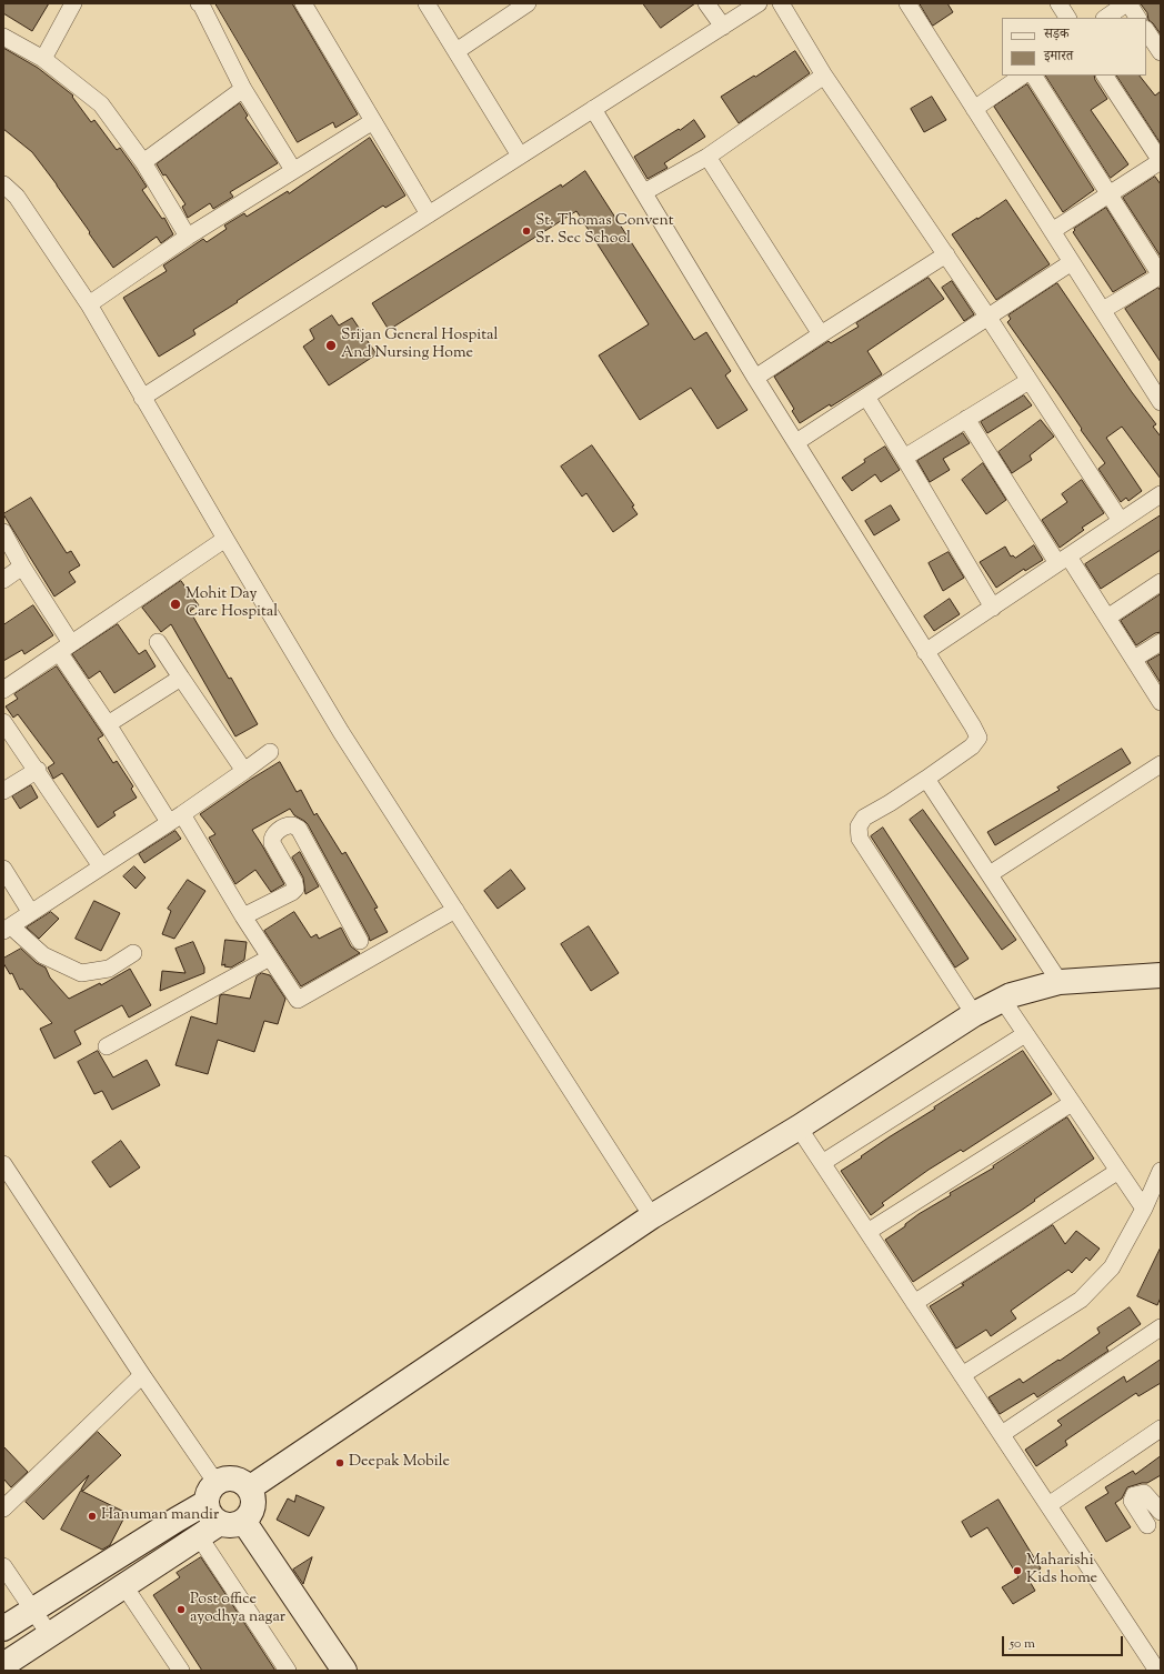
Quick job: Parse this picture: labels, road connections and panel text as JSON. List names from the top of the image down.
{
  "places": [
    "St. Thomas Convent Sr. Sec School",
    "Srijan General Hospital And Nursing Home",
    "Mohit Day Care Hospital",
    "Deepak Mobile",
    "Hanuman mandir",
    "Maharishi Kids home",
    "Post office ayodhya nagar"
  ],
  "legend": ["सड़क", "इमारत"],
  "scale_bar": "50 m"
}
